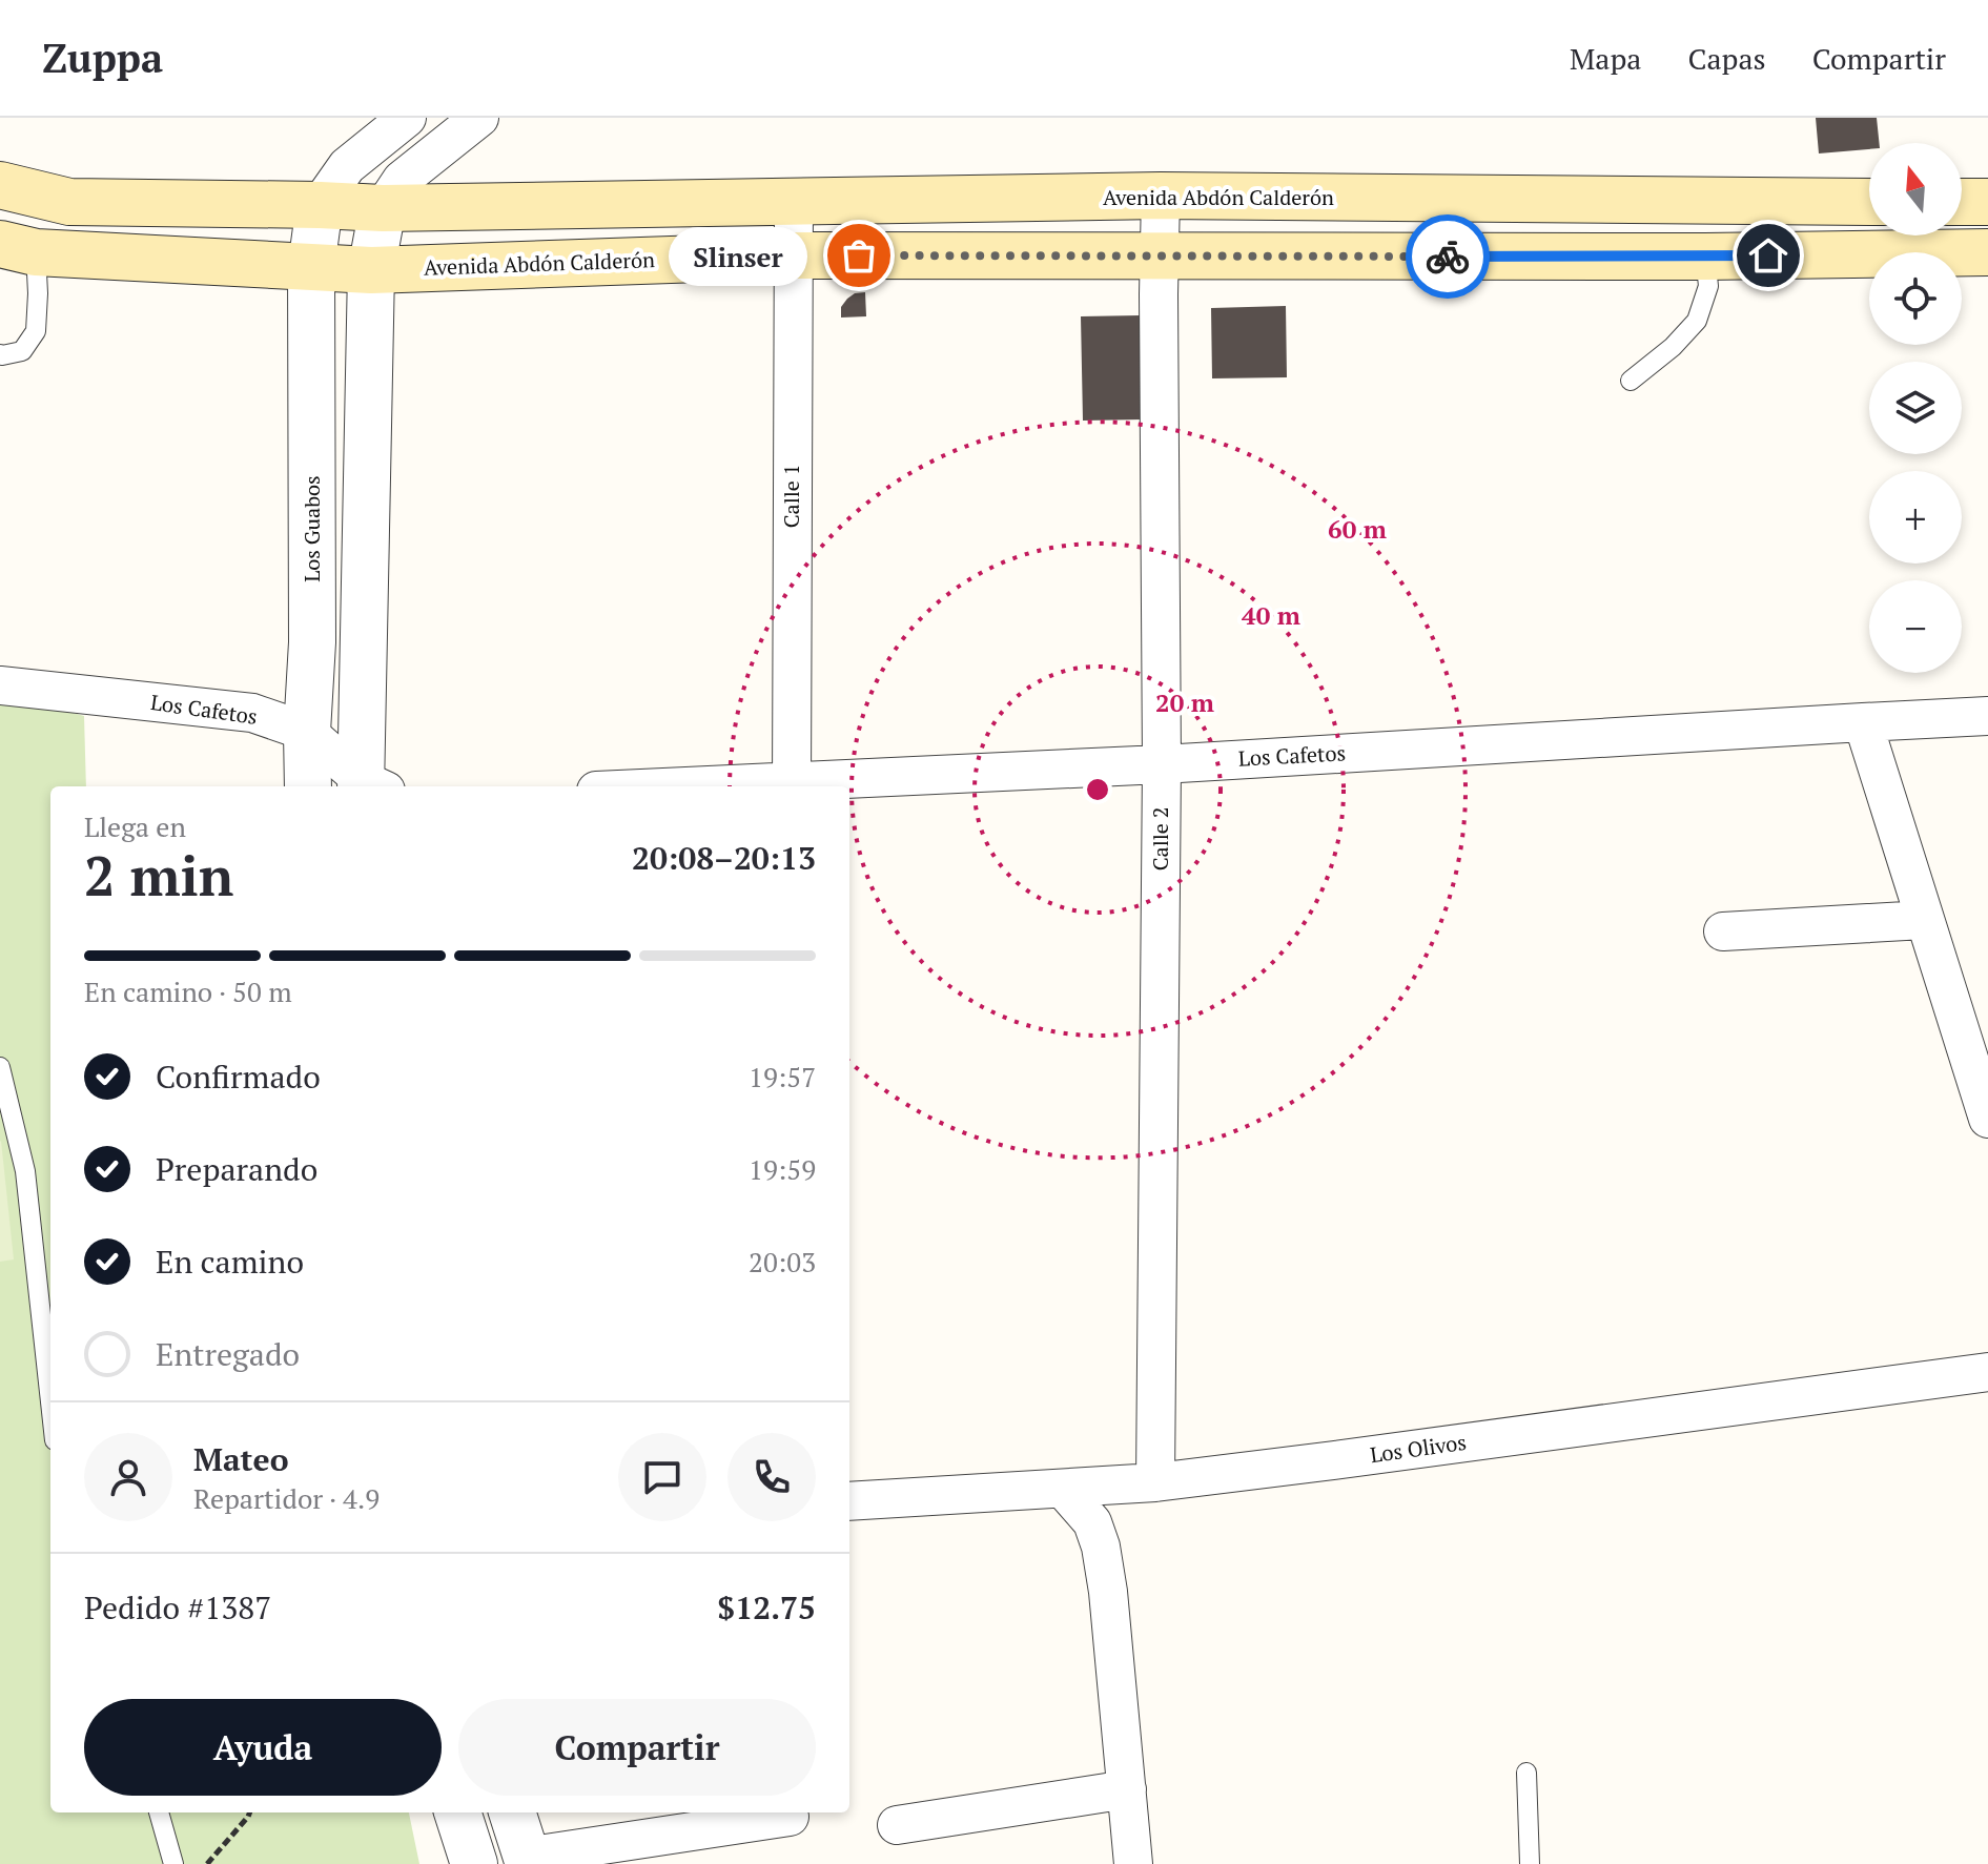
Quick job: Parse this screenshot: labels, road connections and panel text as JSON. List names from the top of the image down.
{
  "streets": {
    "main road": ["Avenida Abdón Calderón"],
    "street": [
      "Calle 1",
      "Los Guabos",
      "Los Cafetos",
      "Calle 2",
      "Los Olivos"
    ]
  },
  "crossings": [
    ["Avenida Abdón Calderón", "Calle 1"],
    ["Avenida Abdón Calderón", "Los Guabos"],
    ["Avenida Abdón Calderón", "Calle 2"],
    ["Calle 1", "Los Cafetos"],
    ["Los Guabos", "Los Cafetos"],
    ["Los Cafetos", "Calle 2"],
    ["Calle 2", "Los Olivos"]
  ],
  "places": ["Slinser"],
  "north": "top",
  "page": {
    "header": "Zuppa",
    "nav": ["Mapa", "Capas", "Compartir"],
    "map_buttons": ["+", "−"],
    "bubble": "Slinser",
    "heading": ["2 min", "Llega en", "20:08–20:13"],
    "panel": [
      "Mateo",
      "Repartidor · 4.9",
      "Pedido #1387",
      "$12.75"
    ],
    "bar": "En camino · 50 m",
    "list": [
      ["Confirmado", "19:57"],
      ["Preparando", "19:59"],
      ["En camino", "20:03"],
      "Entregado"
    ],
    "buttons": ["Ayuda", "Compartir"]
  },
  "rings": ["60 m", "40 m", "20 m"]
}
